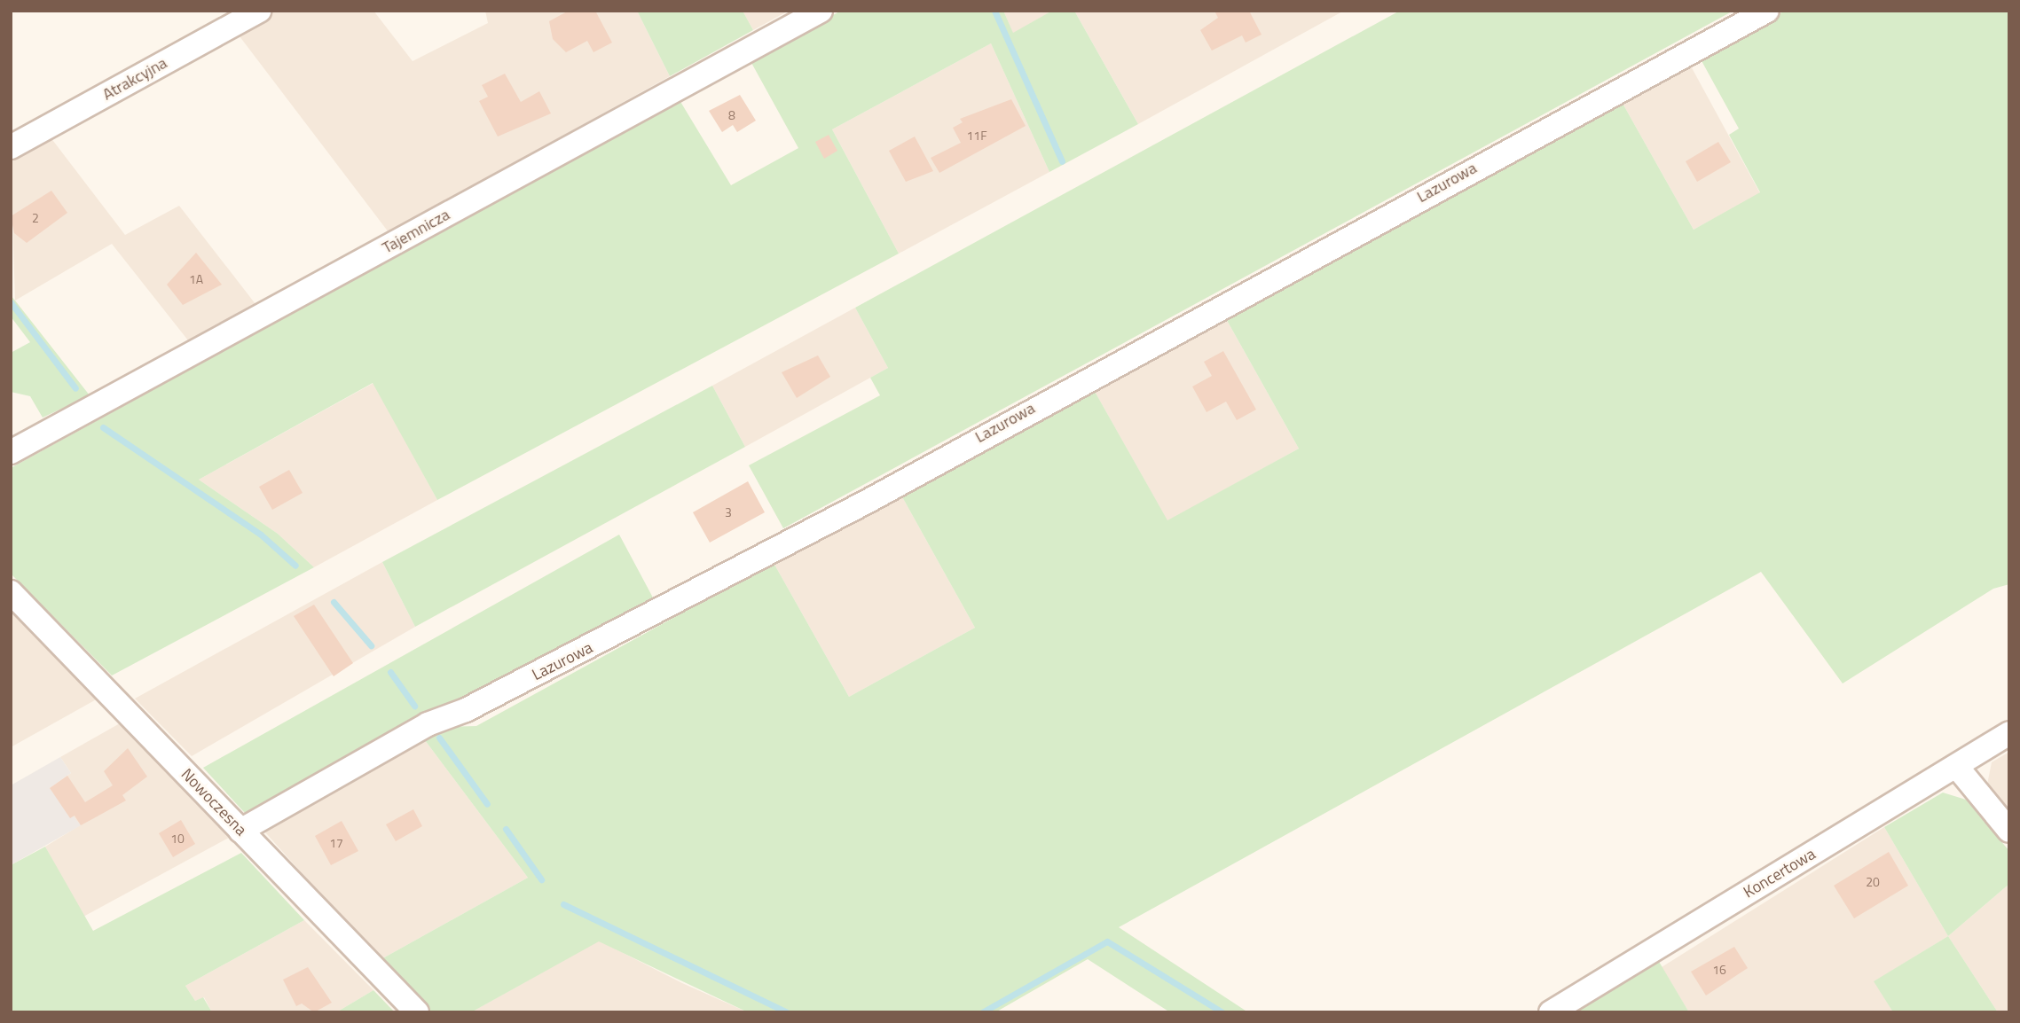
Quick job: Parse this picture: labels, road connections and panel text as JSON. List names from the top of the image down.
{
  "streets": {
    "street": [
      "Atrakcyjna",
      "Lazurowa",
      "Tajemnicza",
      "Nowoczesna",
      "Koncertowa"
    ]
  },
  "crossings": [
    ["Lazurowa", "Nowoczesna"]
  ],
  "house_numbers": [
    "8",
    "11F",
    "2",
    "1A",
    "3",
    "10",
    "17",
    "20",
    "16"
  ]
}
